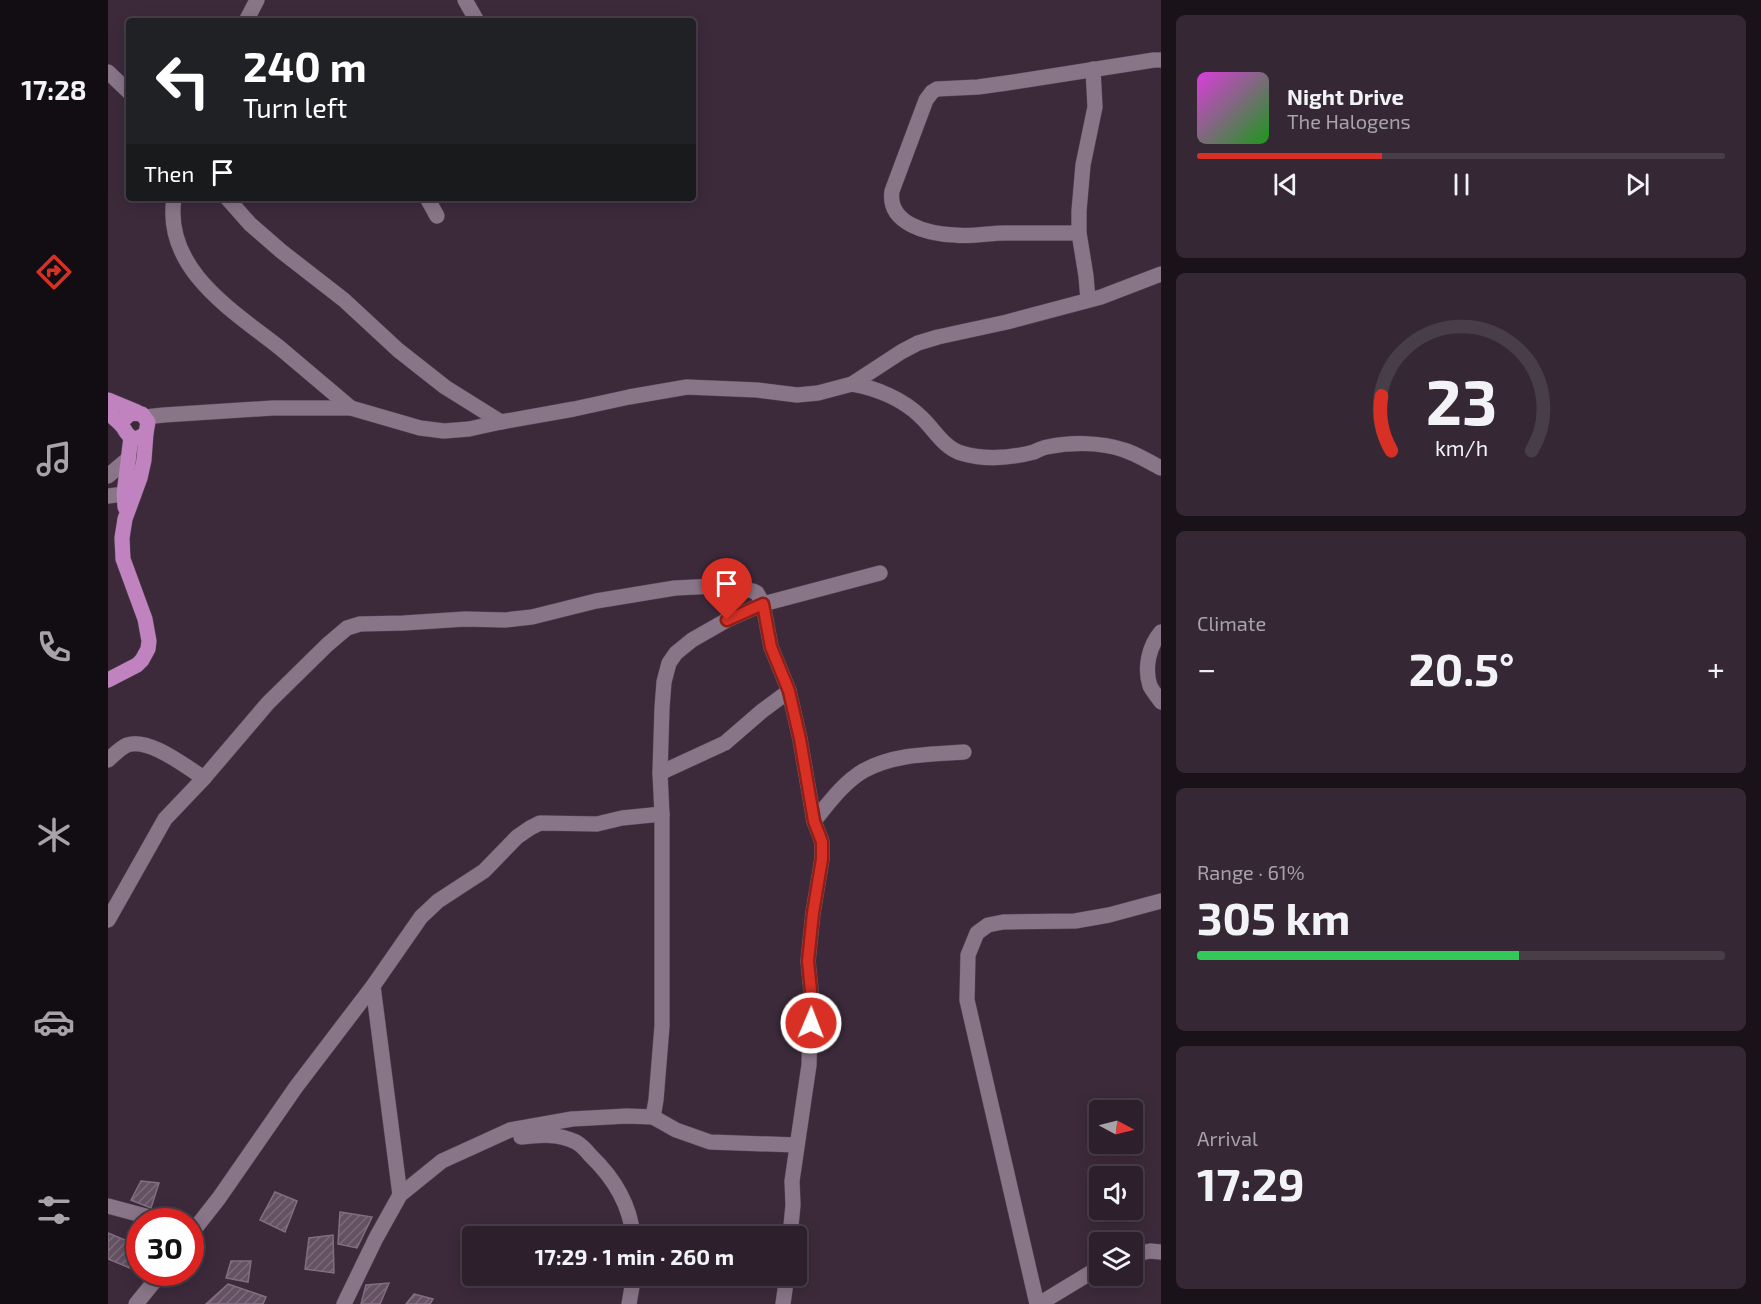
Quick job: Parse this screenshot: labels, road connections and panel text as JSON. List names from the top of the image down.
{
  "north": "right",
  "page": {
    "tabs": "17:28",
    "turn": ["240 m", "Turn left"],
    "song": ["Night Drive", "The Halogens"],
    "then": "Then",
    "tile": [
      "Climate",
      ["Range · 61%", "305 km"],
      ["Arrival", "17:29"]
    ],
    "heat": ["−", "20.5°", "+"],
    "limit": "30",
    "trip": "17:29 · 1 min · 260 m",
    "gauge": ["23", "km/h"]
  }
}
